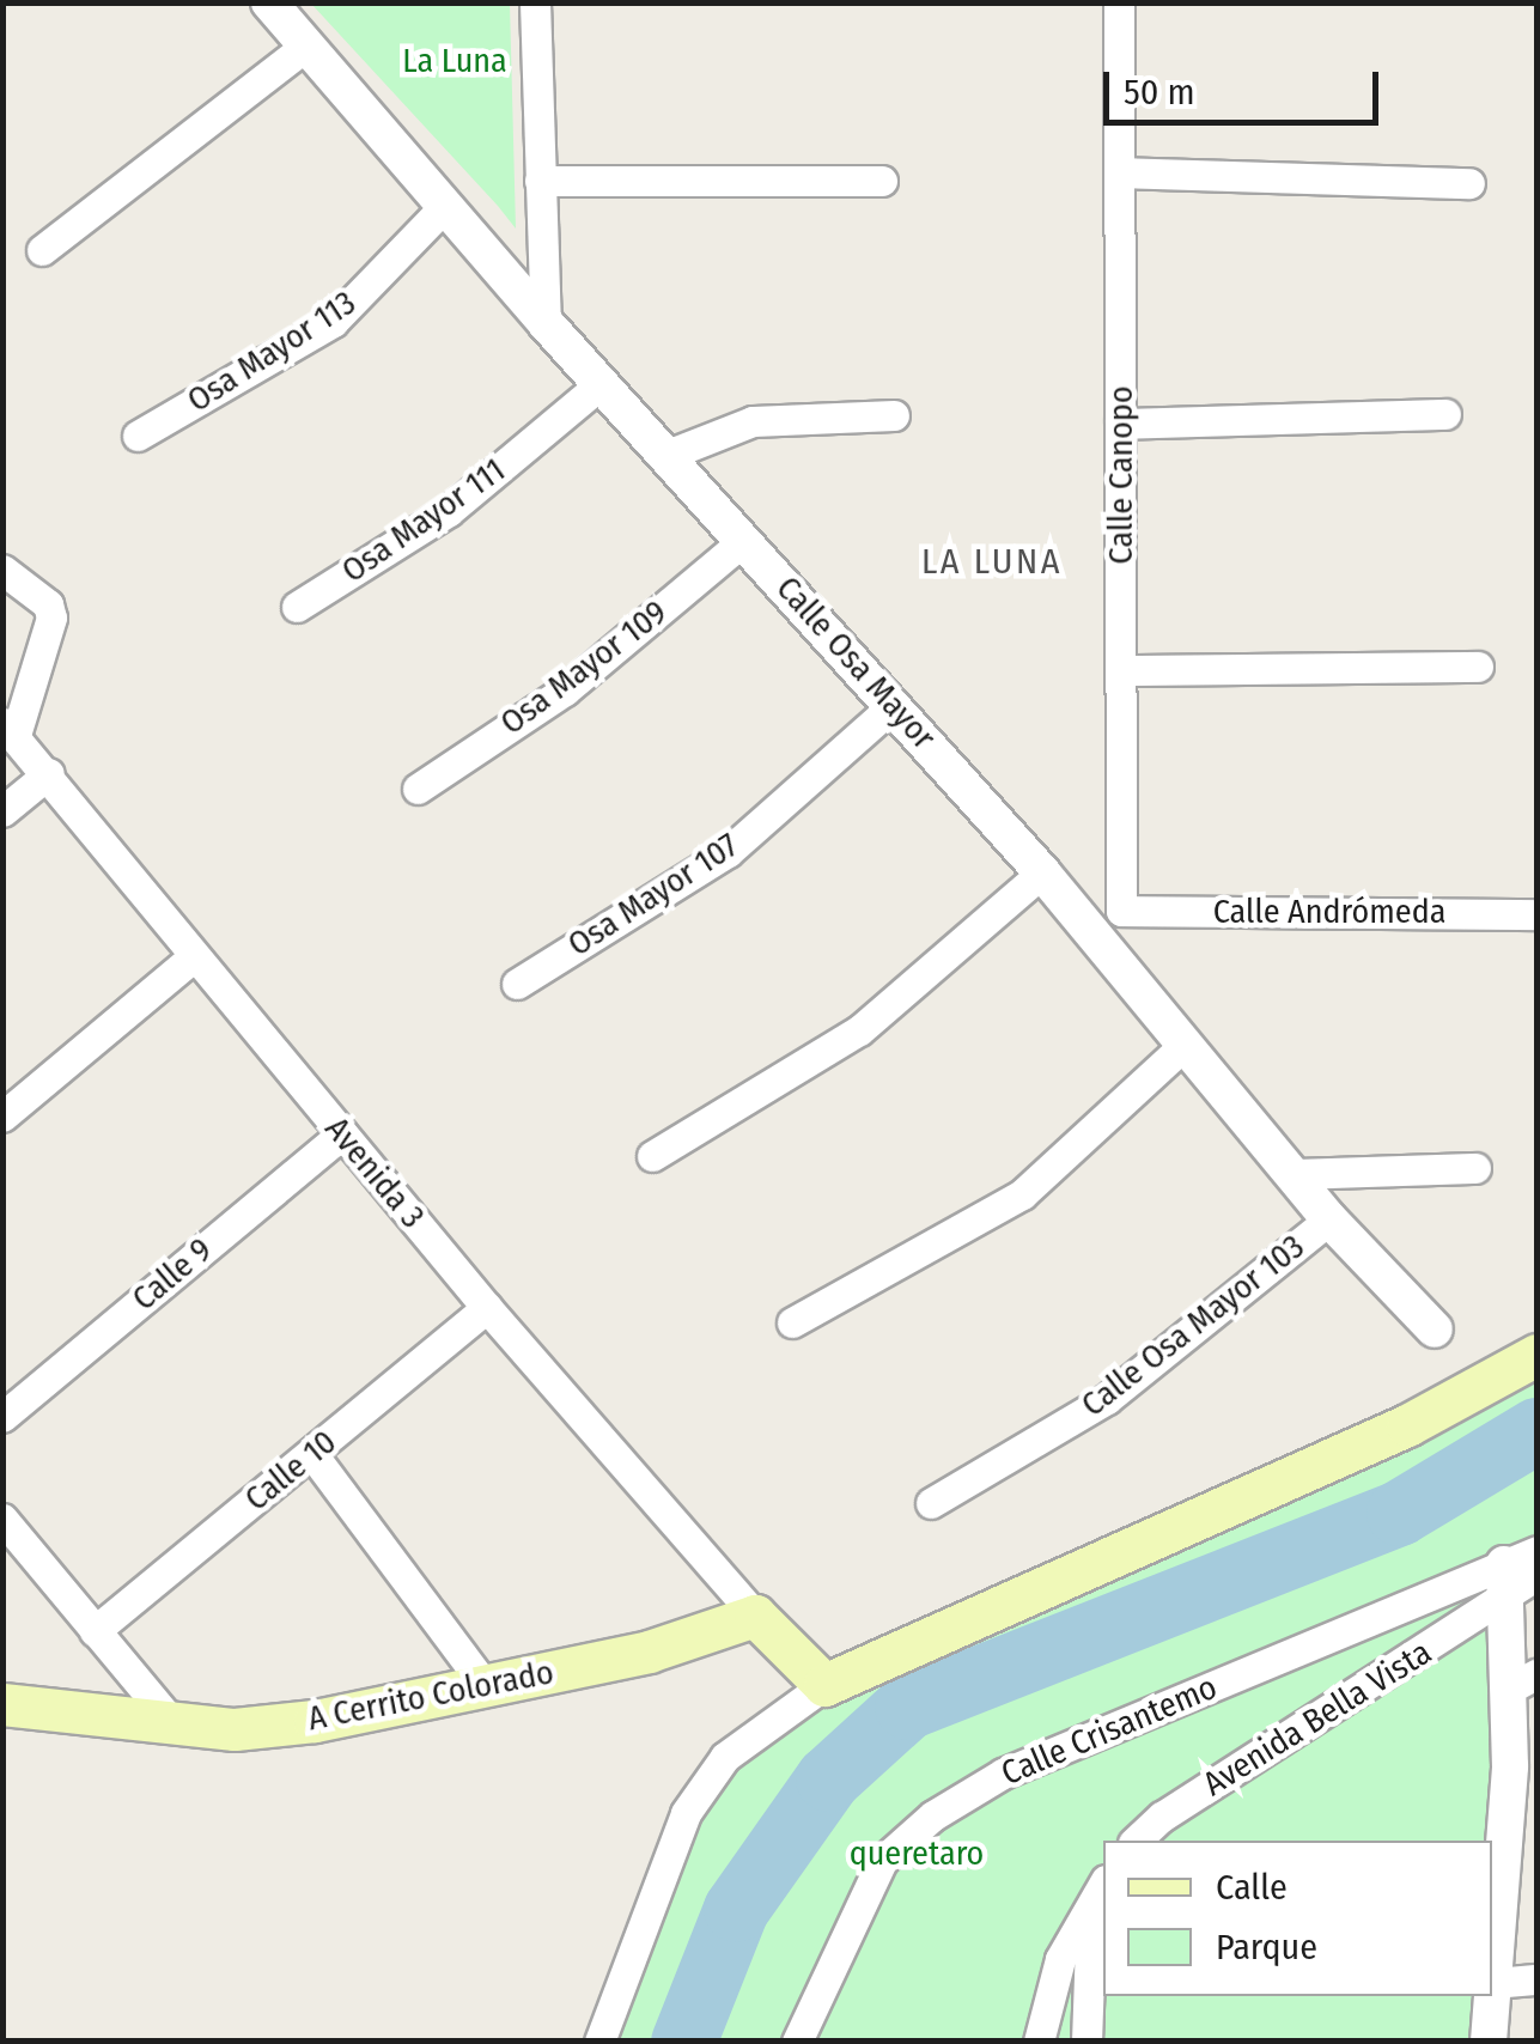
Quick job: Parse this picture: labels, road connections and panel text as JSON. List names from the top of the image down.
{
  "streets": {
    "main road": ["A Cerrito Colorado"],
    "street": [
      "Osa Mayor 113",
      "Calle Canopo",
      "Osa Mayor 111",
      "Calle Osa Mayor",
      "Osa Mayor 109",
      "Osa Mayor 107",
      "Calle Andrómeda",
      "Avenida 3",
      "Calle 9",
      "Calle Osa Mayor 103",
      "Calle 10",
      "Avenida Bella Vista",
      "Calle Crisantemo"
    ]
  },
  "crossings": [
    ["Osa Mayor 113", "Calle Osa Mayor"],
    ["Calle Canopo", "Calle Osa Mayor"],
    ["Calle Canopo", "Calle Andrómeda"],
    ["Osa Mayor 111", "Calle Osa Mayor"],
    ["Calle Osa Mayor", "Osa Mayor 109"],
    ["Calle Osa Mayor", "Osa Mayor 107"],
    ["Calle Osa Mayor", "Calle Andrómeda"],
    ["Calle Osa Mayor", "Calle Osa Mayor 103"],
    ["Avenida 3", "Calle 9"],
    ["Avenida 3", "Calle 10"],
    ["Avenida 3", "A Cerrito Colorado"],
    ["Avenida Bella Vista", "Calle Crisantemo"]
  ],
  "districts": ["LA LUNA"],
  "parks": ["La Luna", "queretaro"],
  "legend": ["Calle", "Parque"],
  "scale_bar": "50 m"
}
